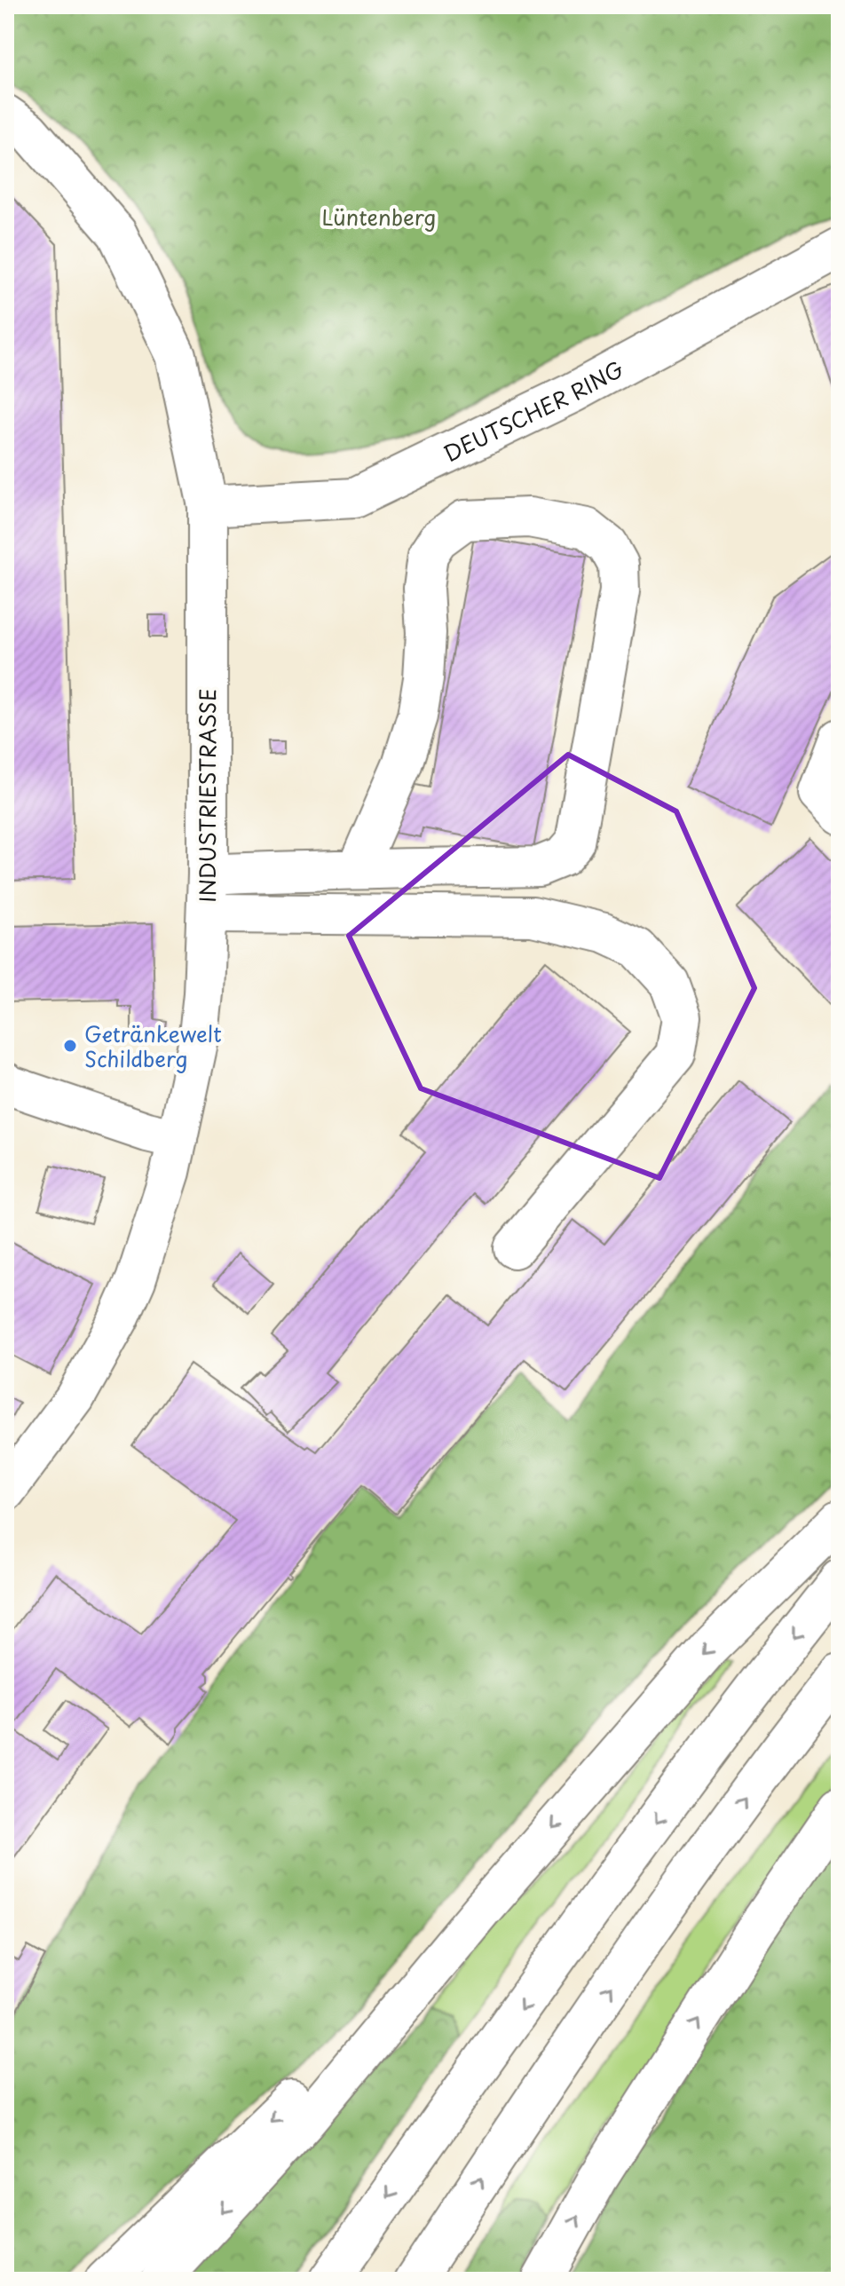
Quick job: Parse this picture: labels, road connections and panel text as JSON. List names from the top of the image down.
{
  "streets": {
    "main road": ["DEUTSCHER RING", "INDUSTRIESTRASSE"]
  },
  "crossings": [
    ["DEUTSCHER RING", "INDUSTRIESTRASSE"]
  ],
  "parks": ["Lüntenberg"],
  "places": ["Getränkewelt Schildberg"]
}
